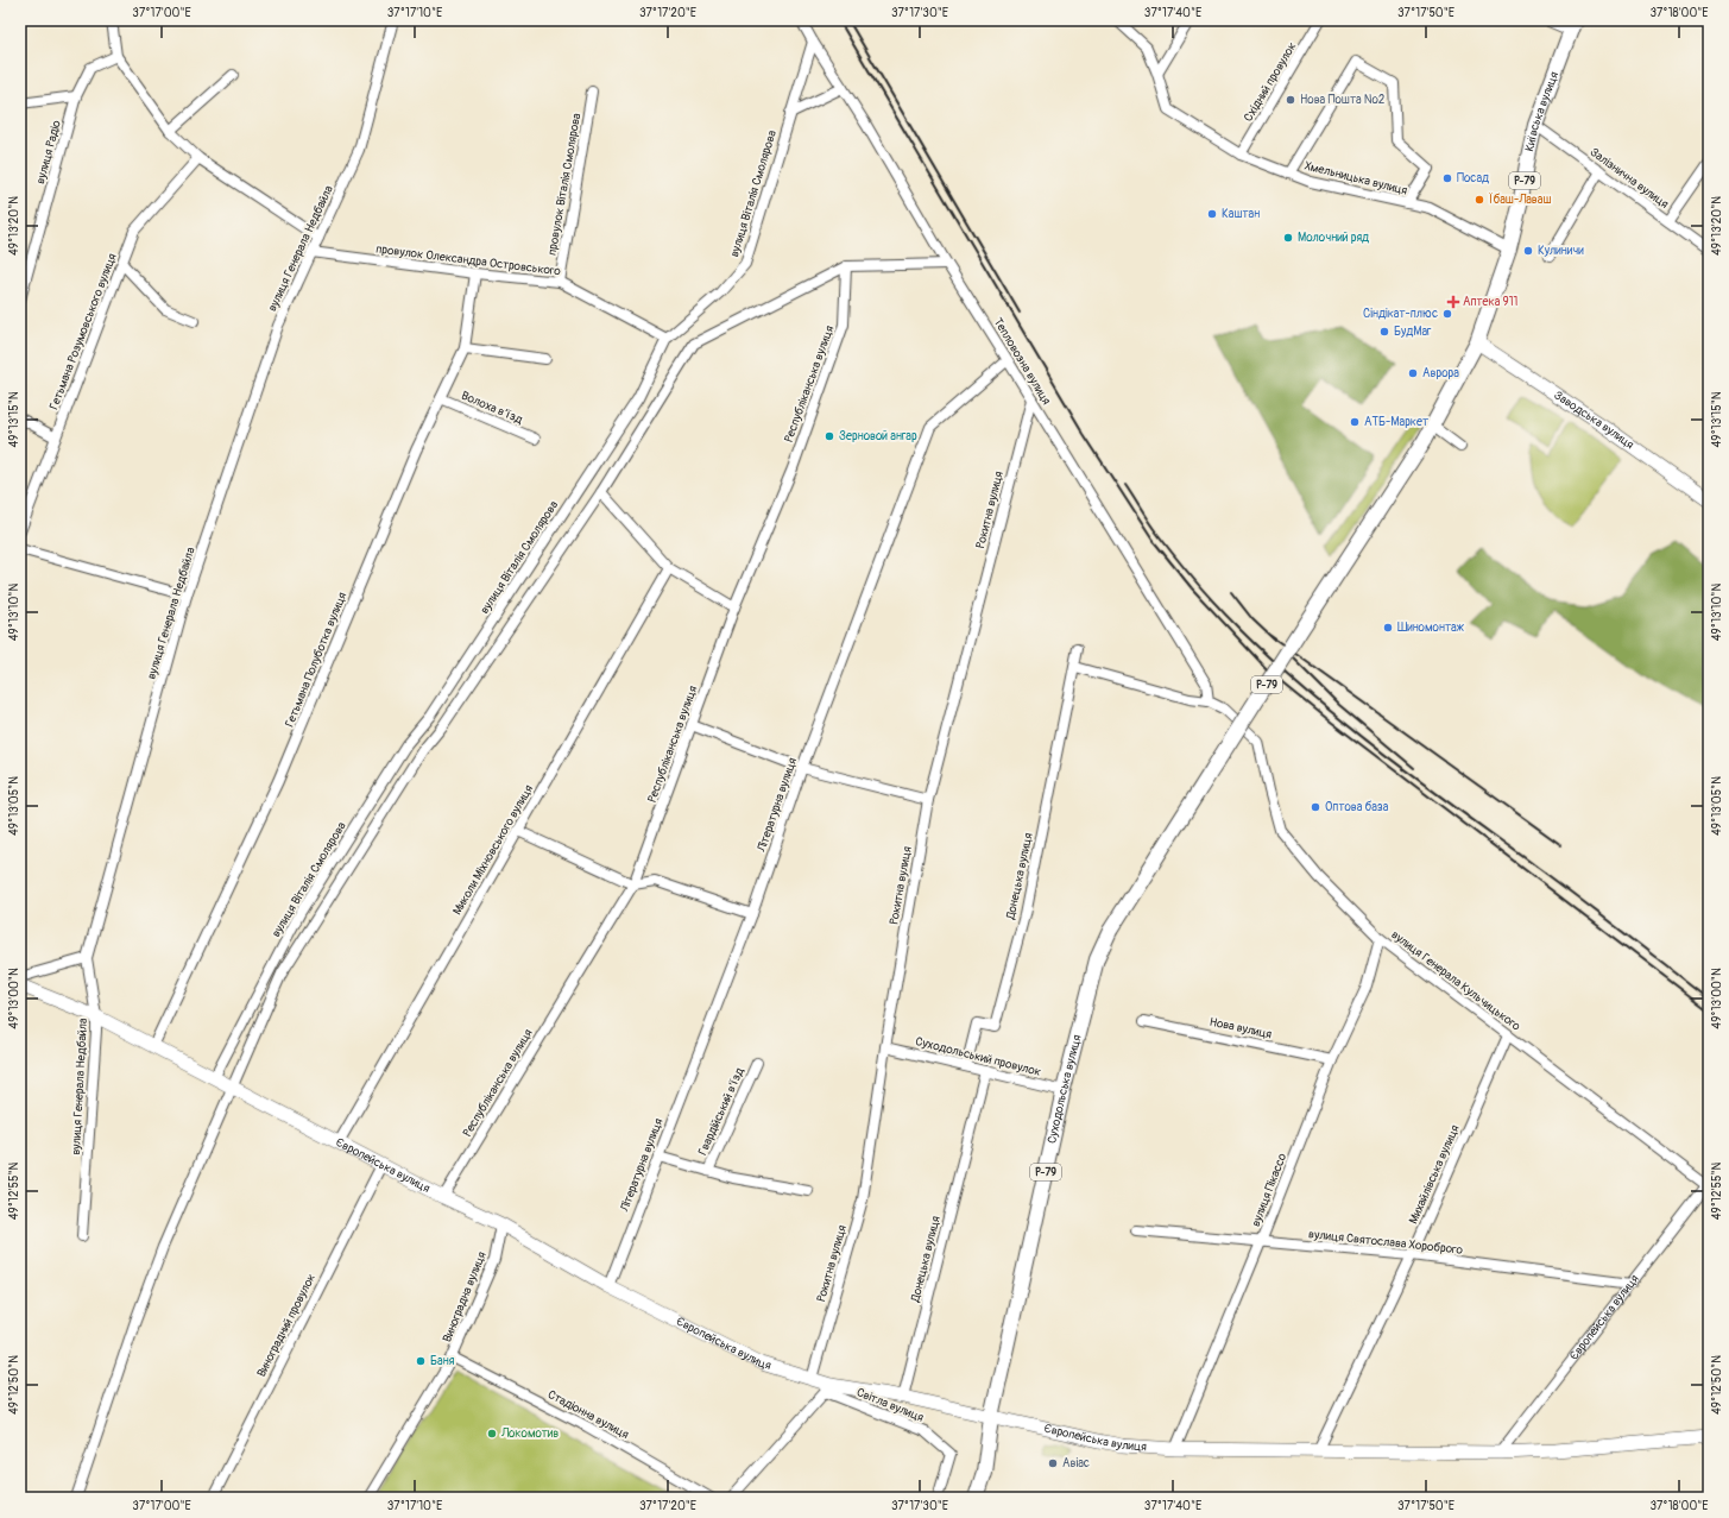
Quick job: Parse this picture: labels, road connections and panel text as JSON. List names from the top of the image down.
{
  "streets": {
    "main road": ["Київська вулиця", "Р-79", "Суходольська вулиця"],
    "street": [
      "Східний провулок",
      "вулиця Радіо",
      "Хмельницька вулиця",
      "Залізнична вулиця",
      "провулок Віталія Смолярова",
      "вулиця Віталія Смолярова",
      "вулиця Генерала Недбайла",
      "провулок Олександра Островського",
      "Гетьмана Розумовського вулиця",
      "Тепловозна вулиця",
      "Республіканська вулиця",
      "Волоха в’їзд",
      "Заводська вулиця",
      "Рокитна вулиця",
      "Гетьмана Полуботка вулиця",
      "Літературна вулиця",
      "Миколи Міхновського вулиця",
      "Донецька вулиця",
      "вулиця Генерала Кульчицького",
      "Нова вулиця",
      "Суходольський провулок",
      "Гвардійський в’їзд",
      "Європейська вулиця",
      "Михайлівська вулиця",
      "вулиця Пікассо",
      "вулиця Святослава Хороброго",
      "Виноградна вулиця",
      "Виноградний провулок",
      "Світла вулиця",
      "Стадіонна вулиця"
    ]
  },
  "crossings": [
    ["Східний провулок", "Хмельницька вулиця"],
    ["Київська вулиця", "Хмельницька вулиця"],
    ["Київська вулиця", "Залізнична вулиця"],
    ["Київська вулиця", "Р-79"],
    ["Київська вулиця", "Заводська вулиця"],
    ["Р-79", "Заводська вулиця"],
    ["Р-79", "Суходольська вулиця"],
    ["Р-79", "Європейська вулиця"],
    ["провулок Віталія Смолярова", "провулок Олександра Островського"],
    ["вулиця Віталія Смолярова", "провулок Олександра Островського"],
    ["вулиця Віталія Смолярова", "Тепловозна вулиця"],
    ["вулиця Віталія Смолярова", "Європейська вулиця"],
    ["вулиця Генерала Недбайла", "провулок Олександра Островського"],
    ["вулиця Генерала Недбайла", "Європейська вулиця"],
    ["провулок Олександра Островського", "Гетьмана Полуботка вулиця"],
    ["Тепловозна вулиця", "Рокитна вулиця"],
    ["Тепловозна вулиця", "Літературна вулиця"],
    ["Тепловозна вулиця", "вулиця Генерала Кульчицького"],
    ["Республіканська вулиця", "Європейська вулиця"],
    ["Волоха в’їзд", "Гетьмана Полуботка вулиця"],
    ["Рокитна вулиця", "Суходольський провулок"],
    ["Рокитна вулиця", "Європейська вулиця"],
    ["Гетьмана Полуботка вулиця", "Європейська вулиця"],
    ["Літературна вулиця", "Гвардійський в’їзд"],
    ["Літературна вулиця", "Європейська вулиця"],
    ["Миколи Міхновського вулиця", "Європейська вулиця"],
    ["Донецька вулиця", "Суходольський провулок"],
    ["Донецька вулиця", "Європейська вулиця"],
    ["вулиця Генерала Кульчицького", "Європейська вулиця"],
    ["вулиця Генерала Кульчицького", "Михайлівська вулиця"],
    ["вулиця Генерала Кульчицького", "вулиця Пікассо"],
    ["Нова вулиця", "вулиця Пікассо"],
    ["Суходольський провулок", "Суходольська вулиця"],
    ["Суходольська вулиця", "Європейська вулиця"],
    ["Європейська вулиця", "Михайлівська вулиця"],
    ["Європейська вулиця", "вулиця Пікассо"],
    ["Європейська вулиця", "вулиця Святослава Хороброго"],
    ["Європейська вулиця", "Виноградна вулиця"],
    ["Європейська вулиця", "Виноградний провулок"],
    ["Європейська вулиця", "Світла вулиця"],
    ["Михайлівська вулиця", "вулиця Святослава Хороброго"],
    ["вулиця Пікассо", "вулиця Святослава Хороброго"],
    ["Виноградна вулиця", "Стадіонна вулиця"]
  ],
  "places": {
    "other": [
      "Нова Пошта №2",
      "Посад",
      "Їбаш-Лаваш",
      "Каштан",
      "Молочний ряд",
      "Кулиничи",
      "Сіндікат-плюс",
      "БудМаг",
      "Аврора",
      "АТБ-Маркет",
      "Зерновой ангар",
      "Шиномонтаж",
      "Оптова база",
      "Баня",
      "Локомотив",
      "Авіас"
    ],
    "health": ["Аптека 911"]
  },
  "coordinates": [
    "37°17'00\"E",
    "37°17'10\"E",
    "37°17'20\"E",
    "37°17'30\"E",
    "37°17'40\"E",
    "37°17'50\"E",
    "37°18'00\"E",
    "49°13'20\"N",
    "49°13'15\"N",
    "49°13'10\"N",
    "49°13'05\"N",
    "49°13'00\"N",
    "49°12'55\"N",
    "49°12'50\"N"
  ]
}
